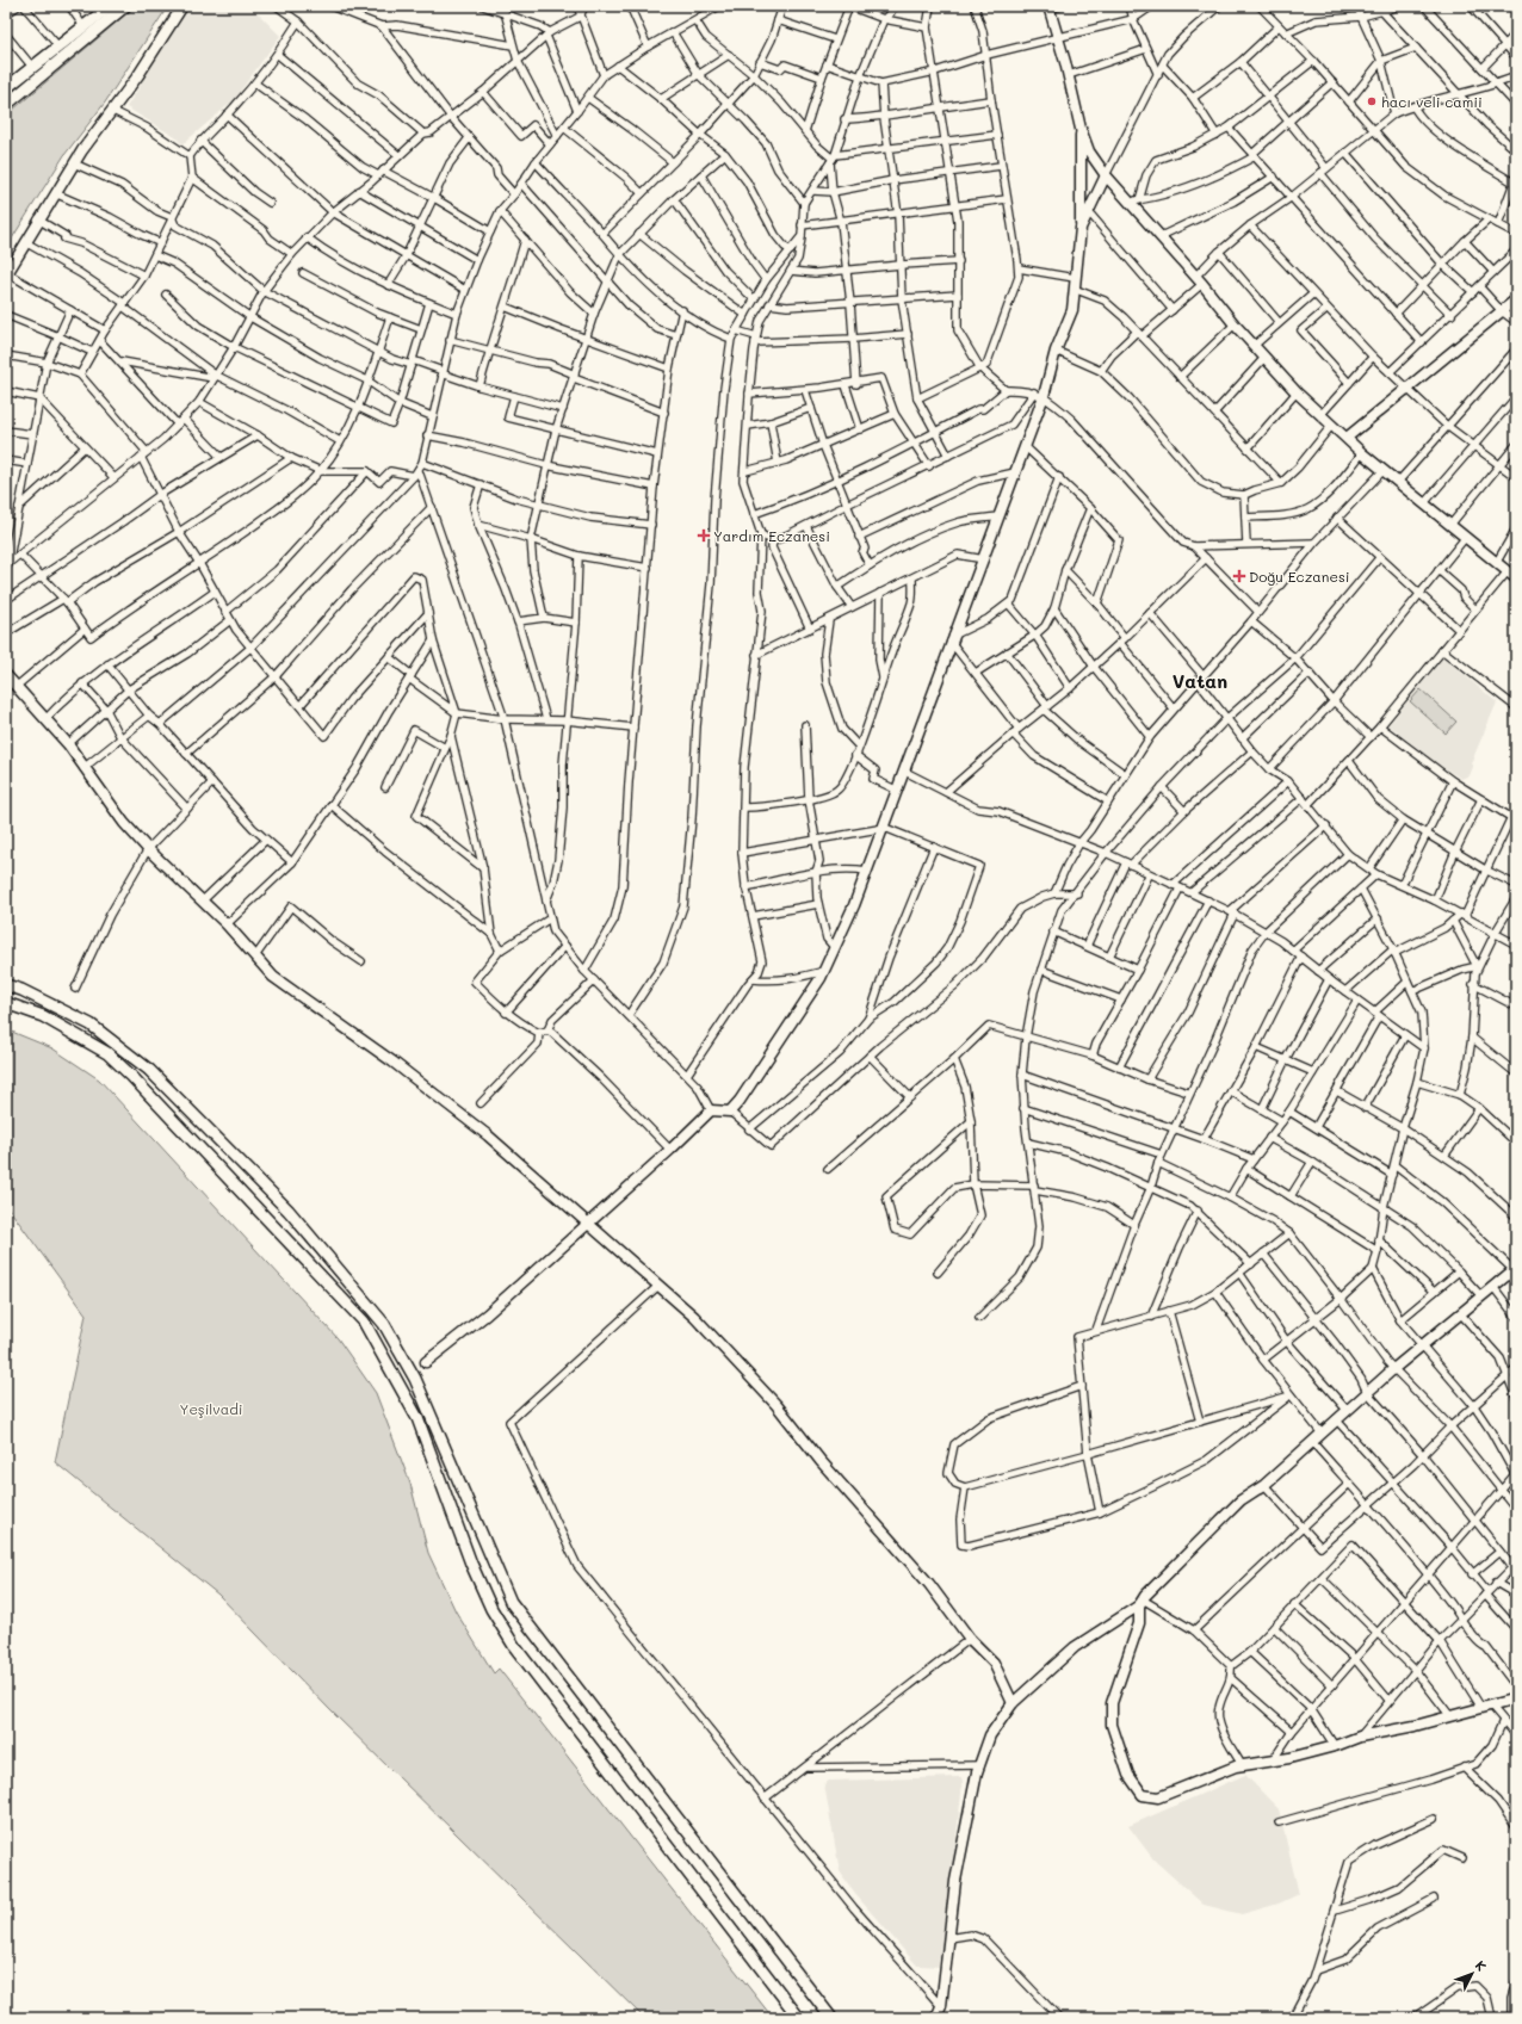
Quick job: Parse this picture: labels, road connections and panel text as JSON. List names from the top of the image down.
{
  "districts": ["Vatan"],
  "parks": ["Yeşilvadi"],
  "places": {
    "other": ["hacı veli camii"],
    "health": ["Yardım Eczanesi", "Doğu Eczanesi"]
  },
  "north": "top right"
}
